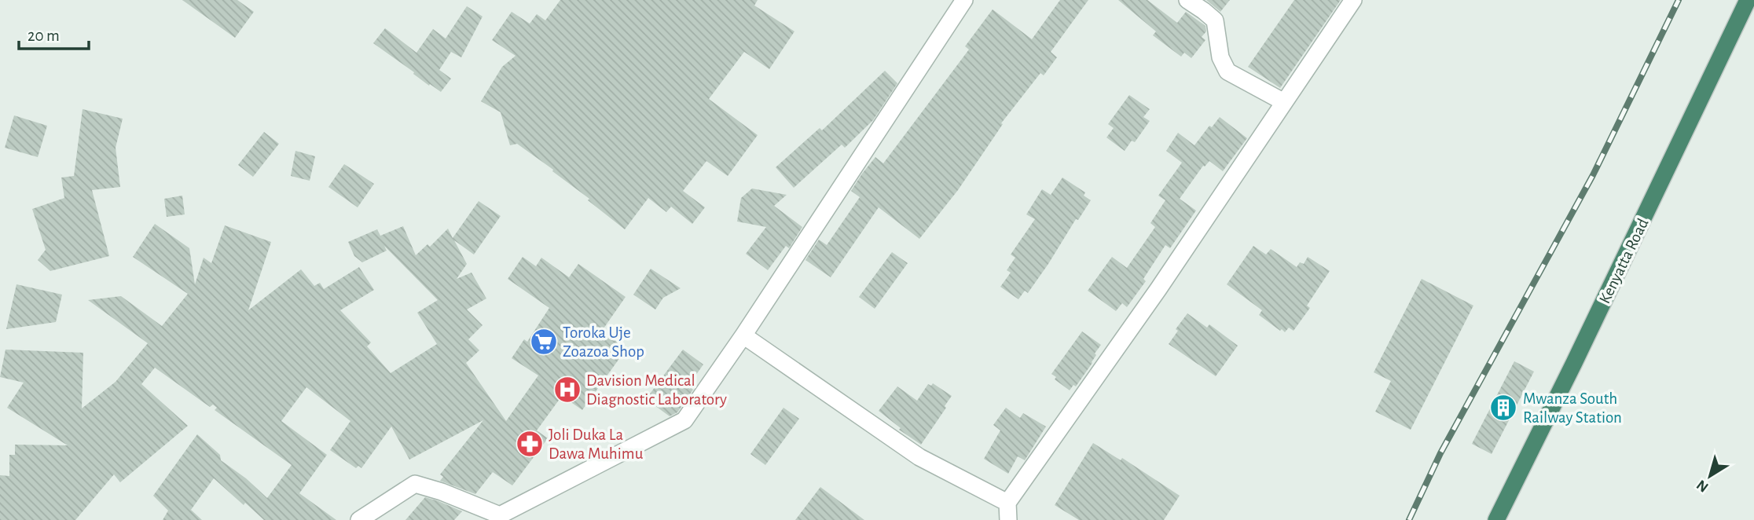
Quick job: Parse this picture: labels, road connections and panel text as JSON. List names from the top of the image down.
{
  "streets": {
    "highway": ["Kenyatta Road"]
  },
  "places": {
    "supermarket": ["Toroka Uje Zoazoa Shop"],
    "hospital": ["Davision Medical Diagnostic Laboratory"],
    "building": ["Mwanza South Railway Station"],
    "pharmacy": ["Joli Duka La Dawa Muhimu"]
  },
  "scale_bar": "20 m",
  "north": "bottom left"
}
